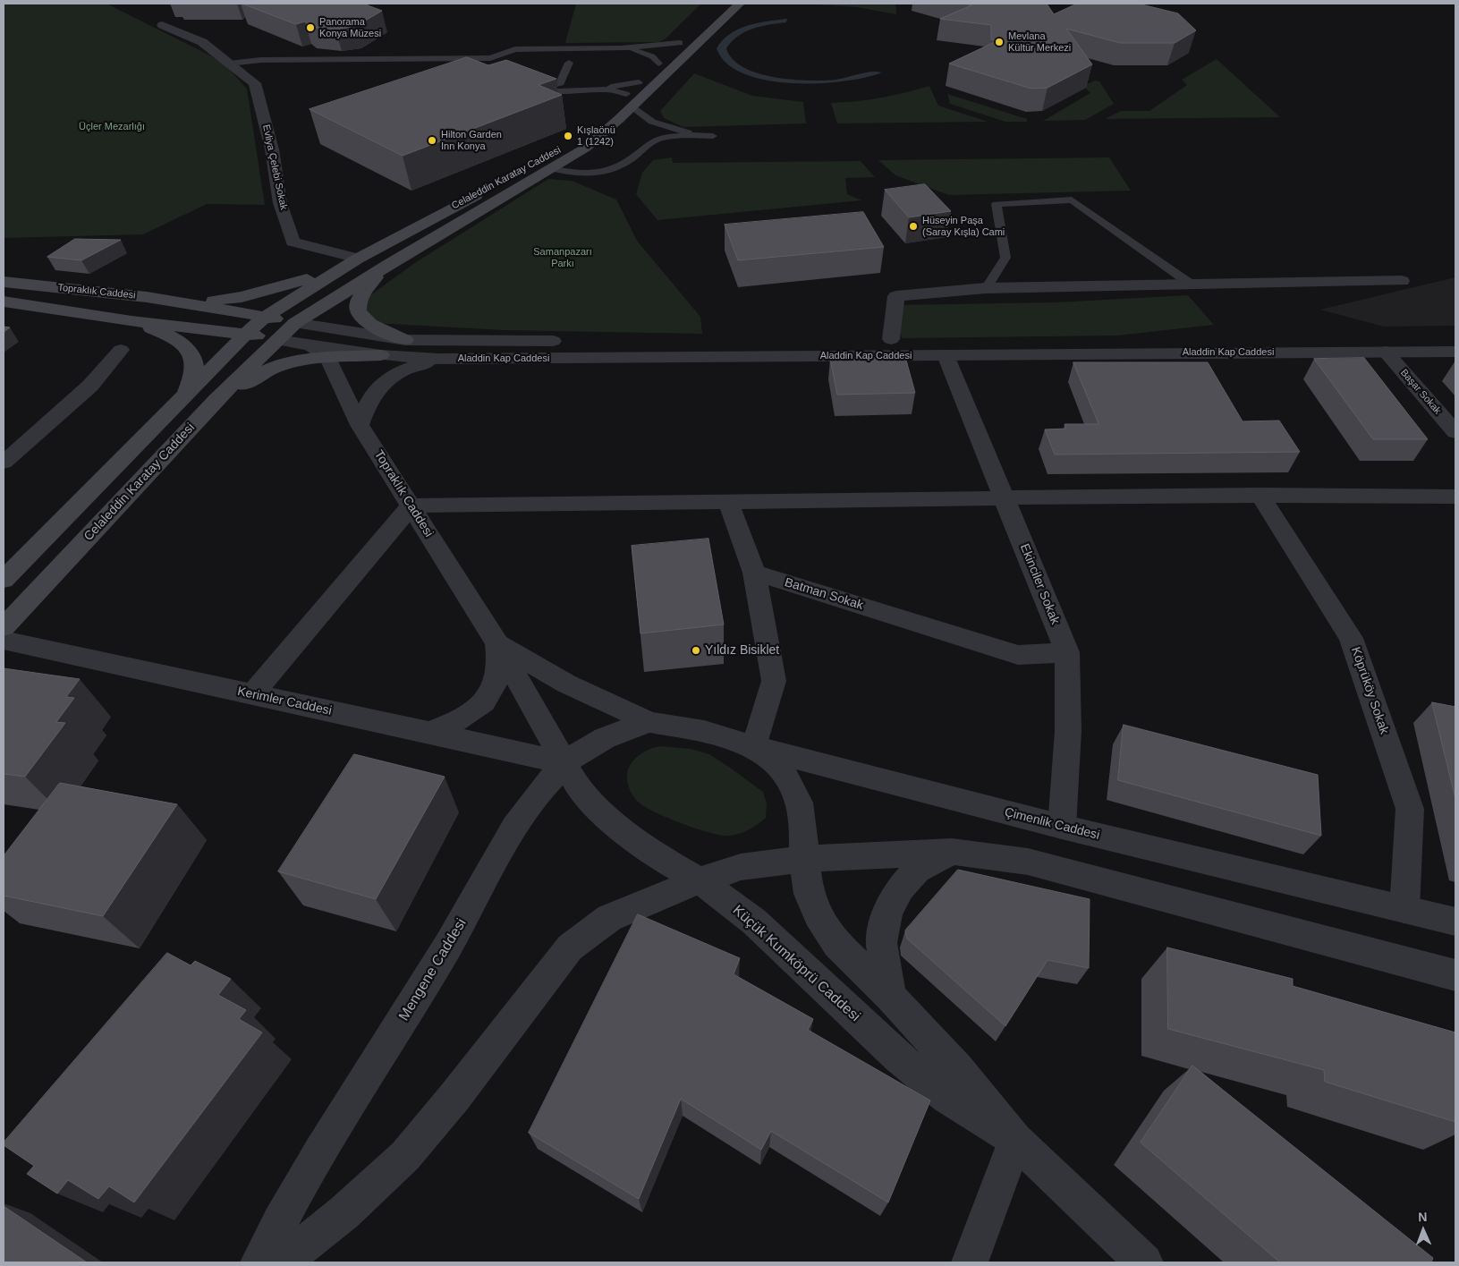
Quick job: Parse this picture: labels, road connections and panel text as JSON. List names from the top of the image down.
{
  "streets": {
    "main road": ["Celaleddin Karatay Caddesi", "Topraklık Caddesi"],
    "street": [
      "Evliya Çelebi Sokak",
      "Aladdin Kap Caddesi",
      "Başar Sokak",
      "Ekinciler Sokak",
      "Batman Sokak",
      "Köprüköy Sokak",
      "Kerimler Caddesi",
      "Çimenlik Caddesi",
      "Küçük Kumköprü Caddesi",
      "Mengene Caddesi"
    ]
  },
  "crossings": [
    ["Evliya Çelebi Sokak", "Celaleddin Karatay Caddesi"],
    ["Celaleddin Karatay Caddesi", "Topraklık Caddesi"],
    ["Celaleddin Karatay Caddesi", "Aladdin Kap Caddesi"],
    ["Topraklık Caddesi", "Aladdin Kap Caddesi"],
    ["Topraklık Caddesi", "Kerimler Caddesi"],
    ["Topraklık Caddesi", "Çimenlik Caddesi"],
    ["Topraklık Caddesi", "Küçük Kumköprü Caddesi"],
    ["Topraklık Caddesi", "Mengene Caddesi"],
    ["Aladdin Kap Caddesi", "Başar Sokak"],
    ["Aladdin Kap Caddesi", "Ekinciler Sokak"],
    ["Ekinciler Sokak", "Batman Sokak"],
    ["Ekinciler Sokak", "Çimenlik Caddesi"],
    ["Köprüköy Sokak", "Çimenlik Caddesi"],
    ["Kerimler Caddesi", "Küçük Kumköprü Caddesi"],
    ["Kerimler Caddesi", "Mengene Caddesi"],
    ["Çimenlik Caddesi", "Küçük Kumköprü Caddesi"],
    ["Çimenlik Caddesi", "Mengene Caddesi"],
    ["Küçük Kumköprü Caddesi", "Mengene Caddesi"]
  ],
  "parks": ["Üçler Mezarlığı", "Samanpazarı Parkı"],
  "places": [
    "Panorama Konya Müzesi",
    "Mevlana Kültür Merkezi",
    "Kışlaönü 1 (1242)",
    "Hilton Garden Inn Konya",
    "Hüseyin Paşa (Saray Kışla) Cami",
    "Yıldız Bisiklet"
  ],
  "north": "top"
}
